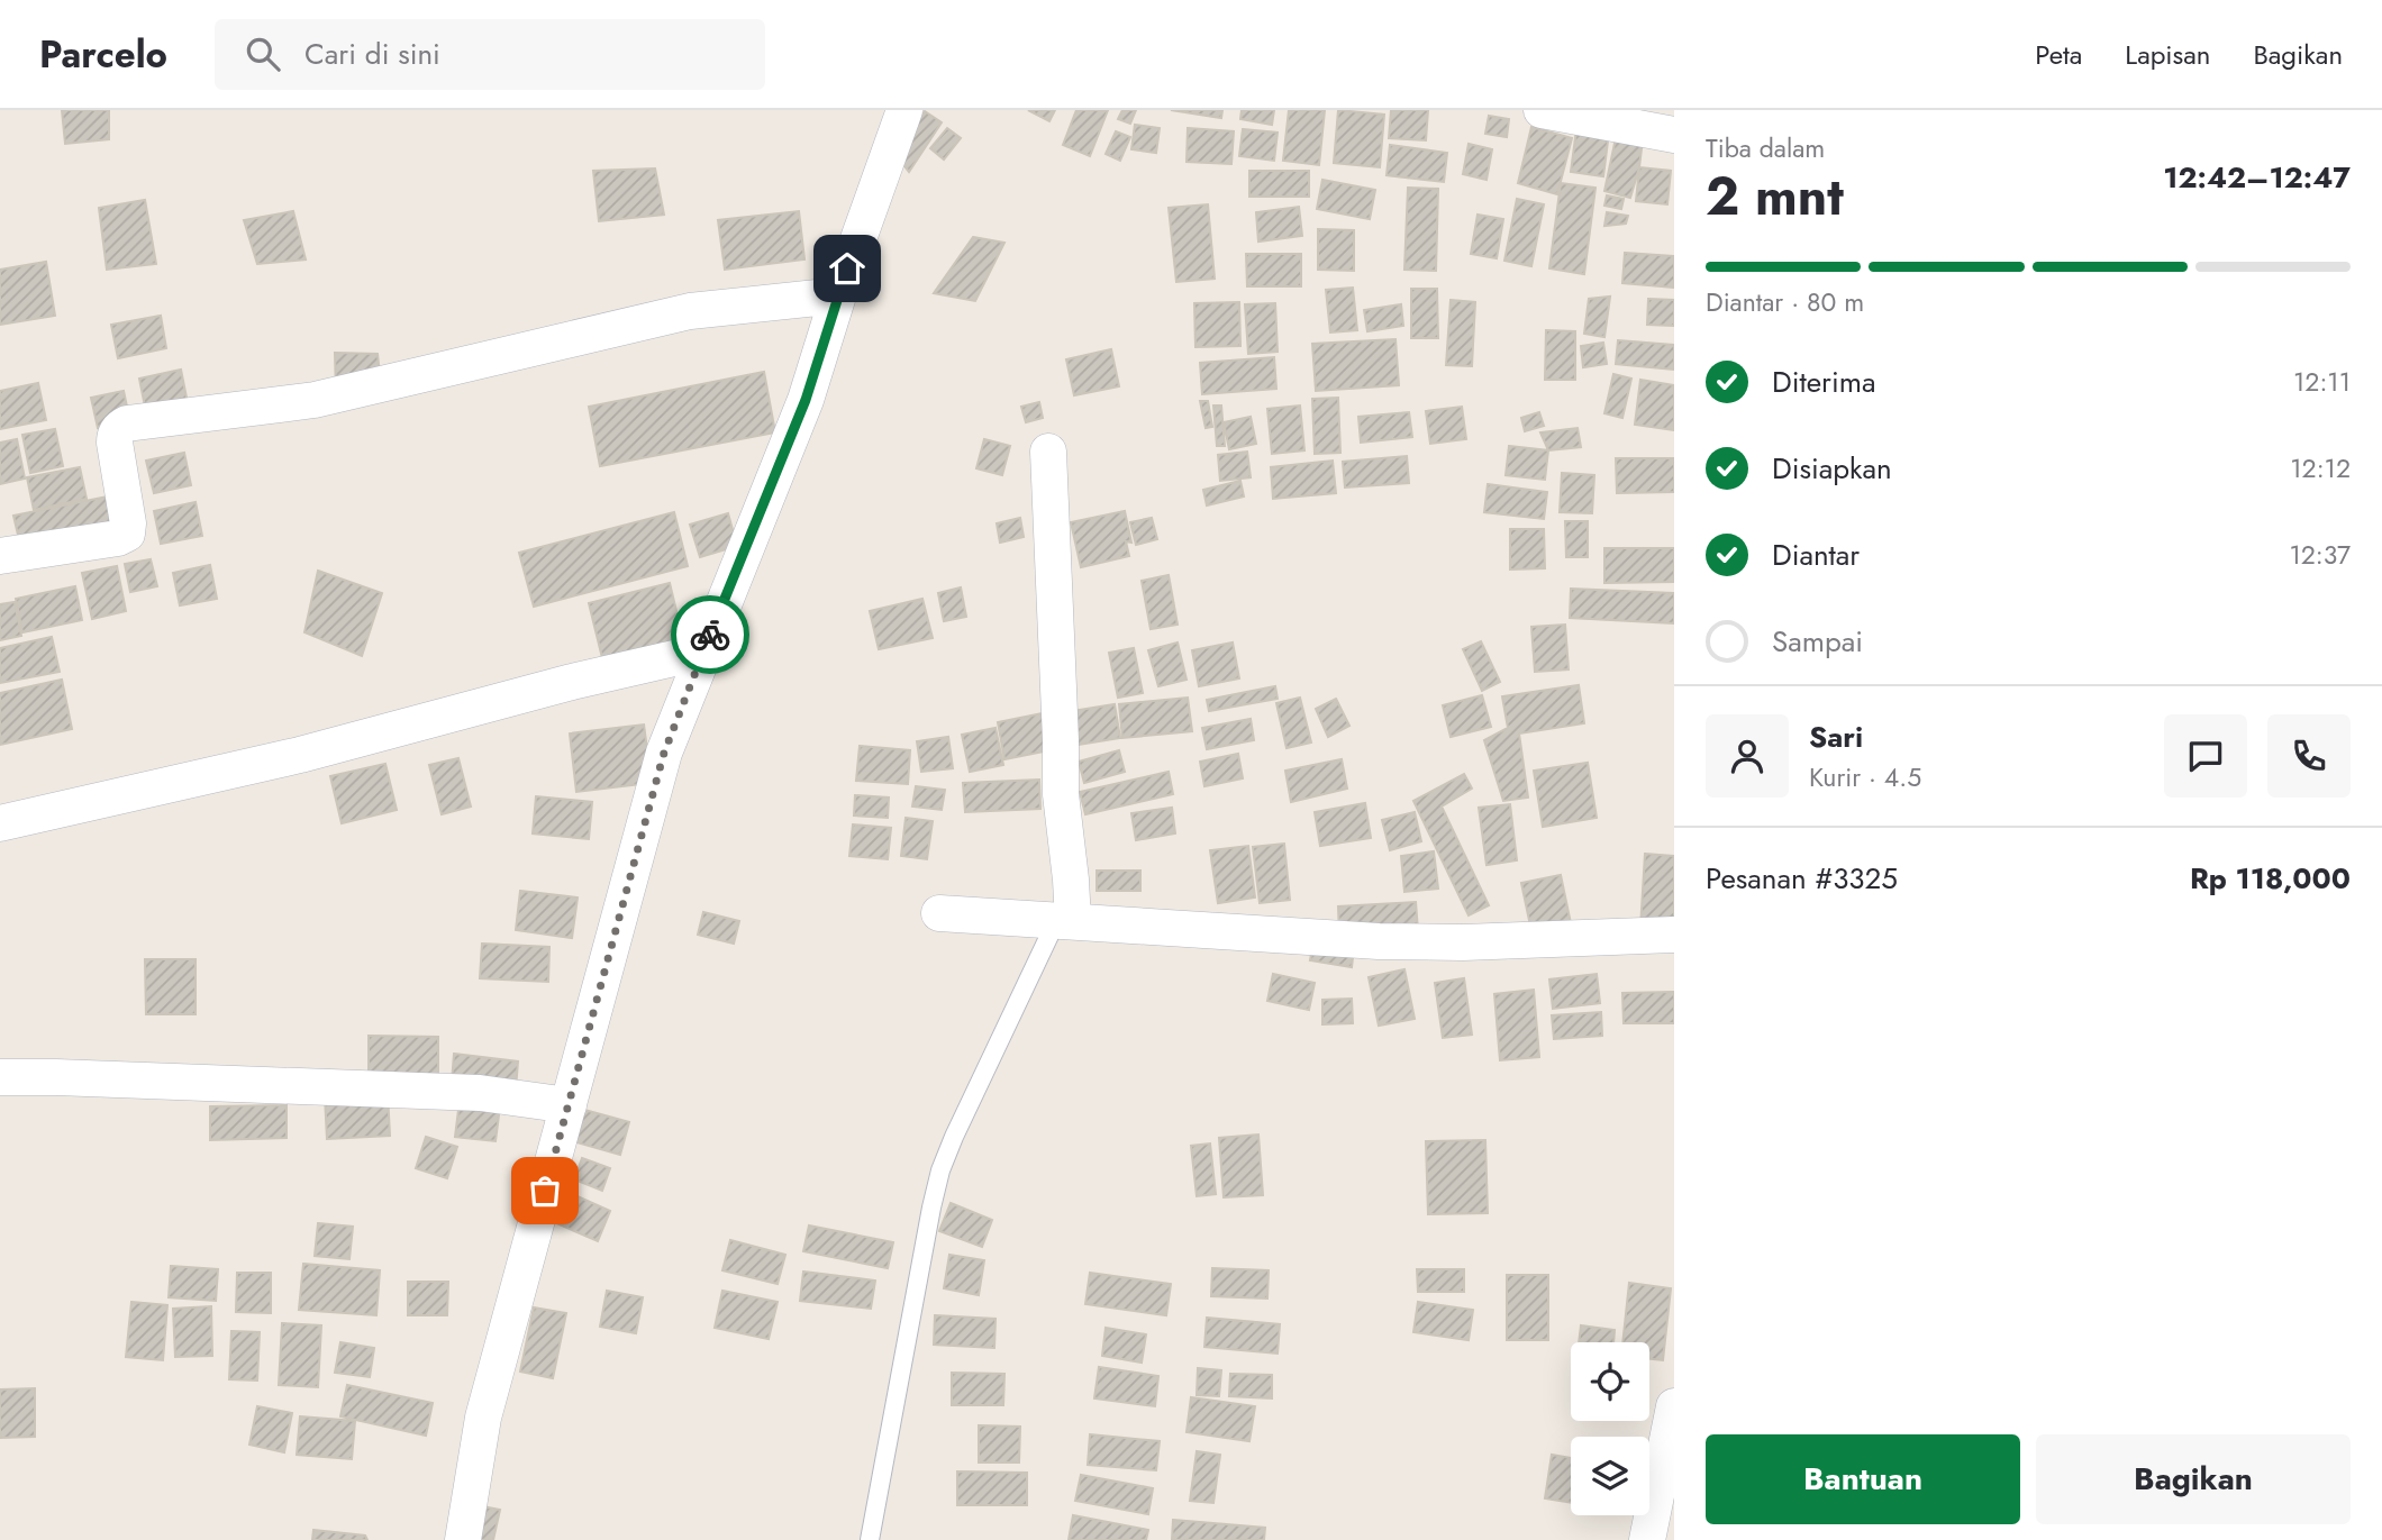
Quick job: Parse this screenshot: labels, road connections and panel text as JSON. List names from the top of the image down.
{
  "page": {
    "header": "Parcelo",
    "search": "Cari di sini",
    "nav": ["Peta", "Lapisan", "Bagikan"],
    "heading": ["2 mnt", "Tiba dalam", "12:42–12:47"],
    "panel": [
      "Sari",
      "Kurir · 4.5",
      "Pesanan #3325",
      "Rp 118,000"
    ],
    "bar": "Diantar · 80 m",
    "list": [
      ["Diterima", "12:11"],
      ["Disiapkan", "12:12"],
      ["Diantar", "12:37"],
      "Sampai"
    ],
    "buttons": ["Bantuan", "Bagikan"]
  }
}
